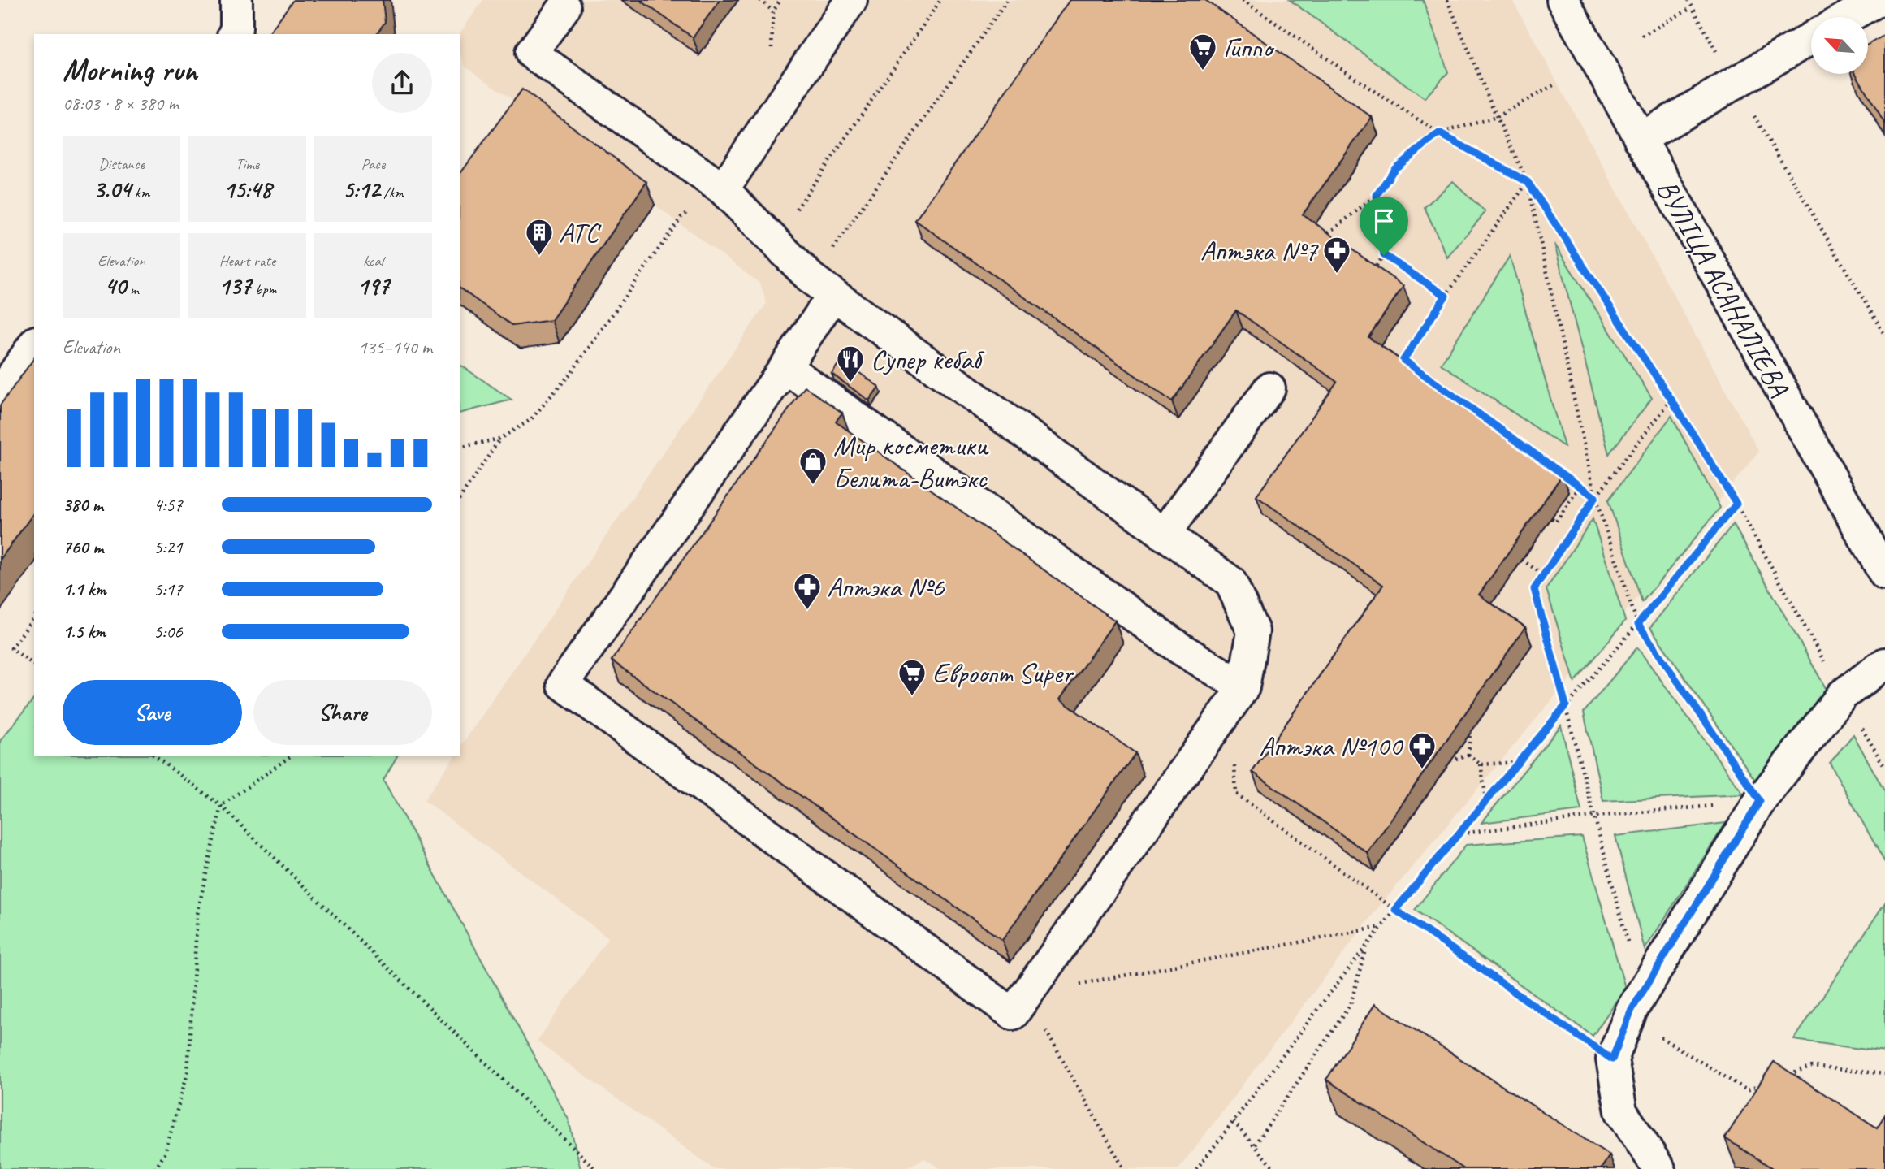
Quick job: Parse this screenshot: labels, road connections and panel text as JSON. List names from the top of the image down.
{
  "streets": {
    "main road": ["ВУЛІЦА АСАНАЛІЕВА"]
  },
  "places": {
    "supermarket": ["Гиппо", "Евроопт Super"],
    "building": ["АТС"],
    "pharmacy": ["Аптэка №7", "Аптэка №6", "Аптэка №100"],
    "restaurant": ["Супер кебаб"],
    "shop": ["Мир косметики Белита-Витэкс"]
  },
  "north": "top left",
  "page": {
    "heading": ["Morning run", "08:03 · 8 × 380 m"],
    "stats": [
      ["Distance", "3.04 km"],
      ["Time", "15:48"],
      ["Pace", "5:12 /km"],
      ["Elevation", "40 m"],
      ["Heart rate", "137 bpm"],
      ["kcal", "197"]
    ],
    "chart": ["Elevation", "135–140 m"],
    "list": [
      {
        "name": "380 m",
        "note": "4:57"
      },
      {
        "name": "760 m",
        "note": "5:21"
      },
      {
        "name": "1.1 km",
        "note": "5:17"
      },
      {
        "name": "1.5 km",
        "note": "5:06"
      }
    ],
    "buttons": ["Save", "Share"]
  }
}
